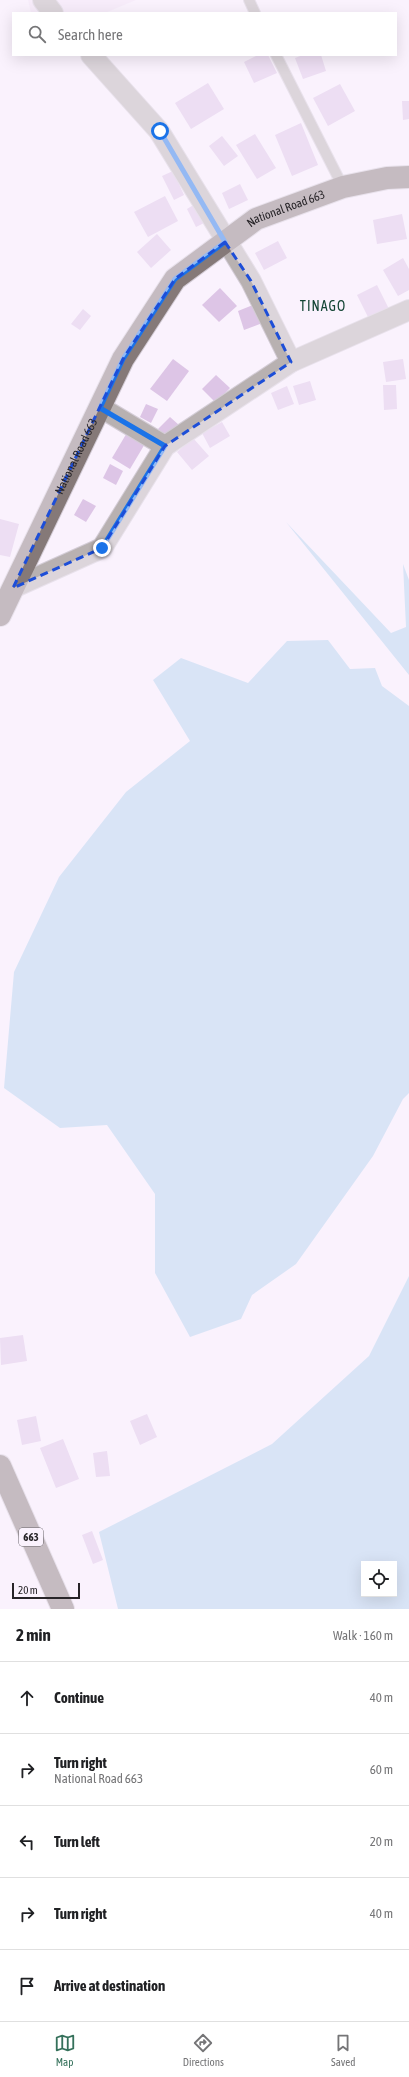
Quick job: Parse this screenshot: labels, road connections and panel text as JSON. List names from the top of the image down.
{
  "streets": {
    "main road": ["National Road 663", "663"]
  },
  "districts": ["TINAGO"],
  "scale_bar": "20 m",
  "page": {
    "search": "Search here",
    "scale": "20 m",
    "heading": ["2 min", "Walk · 160 m"],
    "list": [
      ["Continue", "40 m"],
      ["Turn right", "National Road 663", "60 m"],
      ["Turn left", "20 m"],
      ["Turn right", "40 m"],
      "Arrive at destination"
    ],
    "nav": ["Map", "Directions", "Saved"]
  }
}
